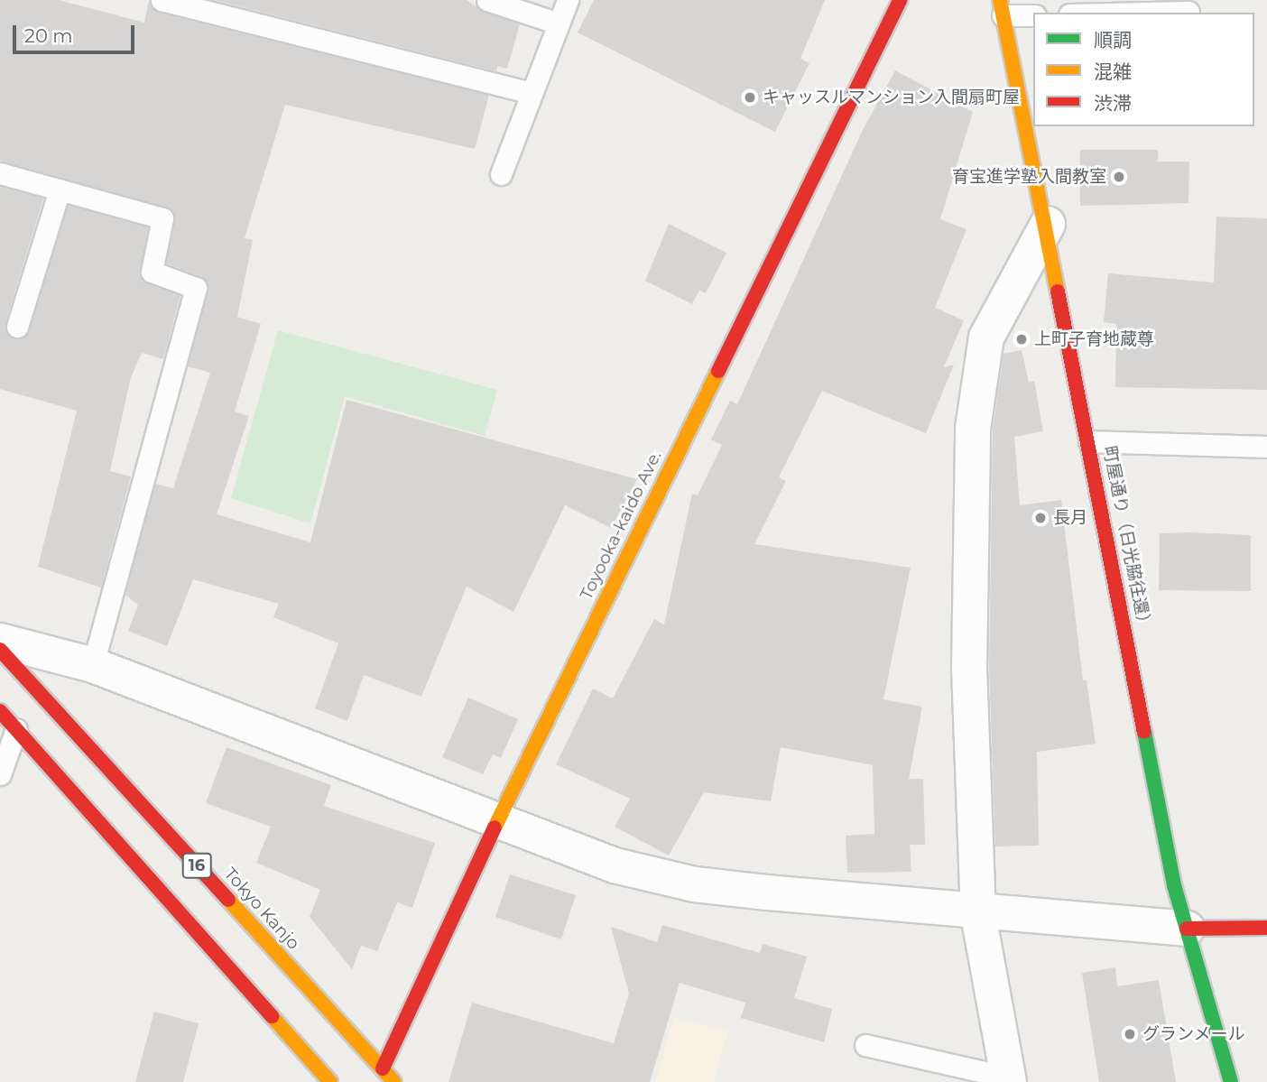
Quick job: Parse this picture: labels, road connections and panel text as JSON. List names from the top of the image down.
{
  "streets": {
    "main road": [
      "Toyooka-kaido Ave.",
      "町屋通り（日光脇往還）",
      "16",
      "Tokyo Kanjo"
    ]
  },
  "crossings": [
    ["Toyooka-kaido Ave.", "Tokyo Kanjo"]
  ],
  "places": [
    "キャッスルマンション入間扇町屋",
    "育宝進学塾入間教室",
    "上町子育地蔵尊",
    "長月",
    "グランメール"
  ],
  "legend": ["順調", "混雑", "渋滞"],
  "scale_bar": "20 m"
}
